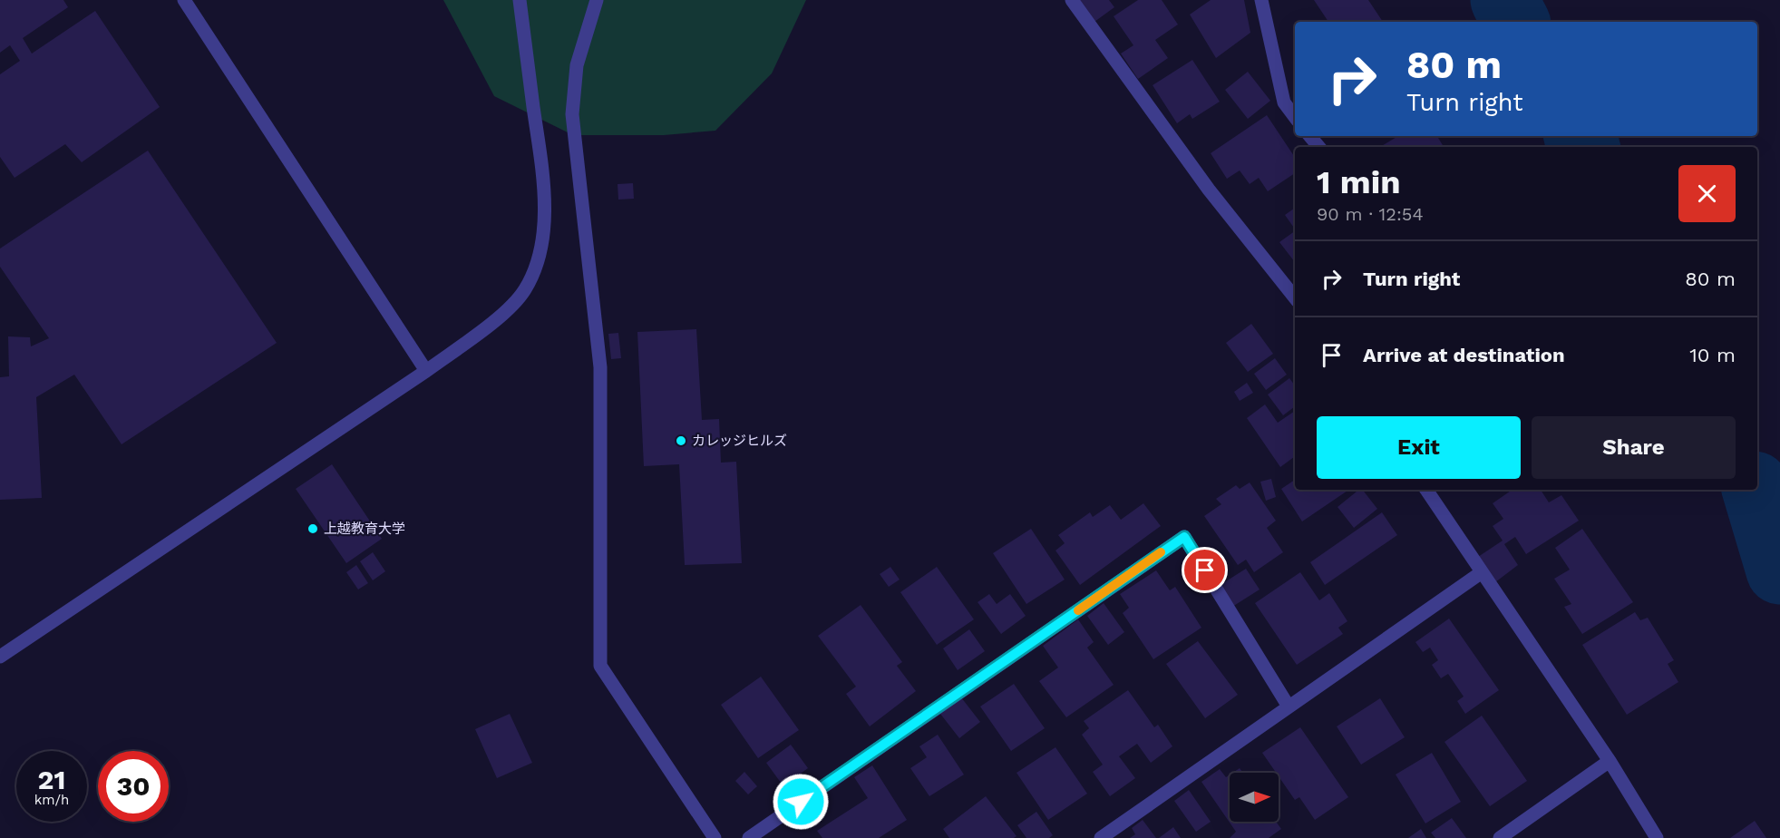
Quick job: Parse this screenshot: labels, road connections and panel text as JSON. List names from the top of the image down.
{
  "places": ["カレッジヒルズ", "上越教育大学"],
  "north": "right",
  "page": {
    "turn": ["80 m", "Turn right"],
    "heading": ["1 min", "90 m · 12:54"],
    "list": [
      {
        "name": "Turn right",
        "value": "80 m"
      },
      {
        "name": "Arrive at destination",
        "value": "10 m"
      }
    ],
    "buttons": ["Exit", "Share"],
    "speed": "21 km/h",
    "limit": "30"
  }
}
